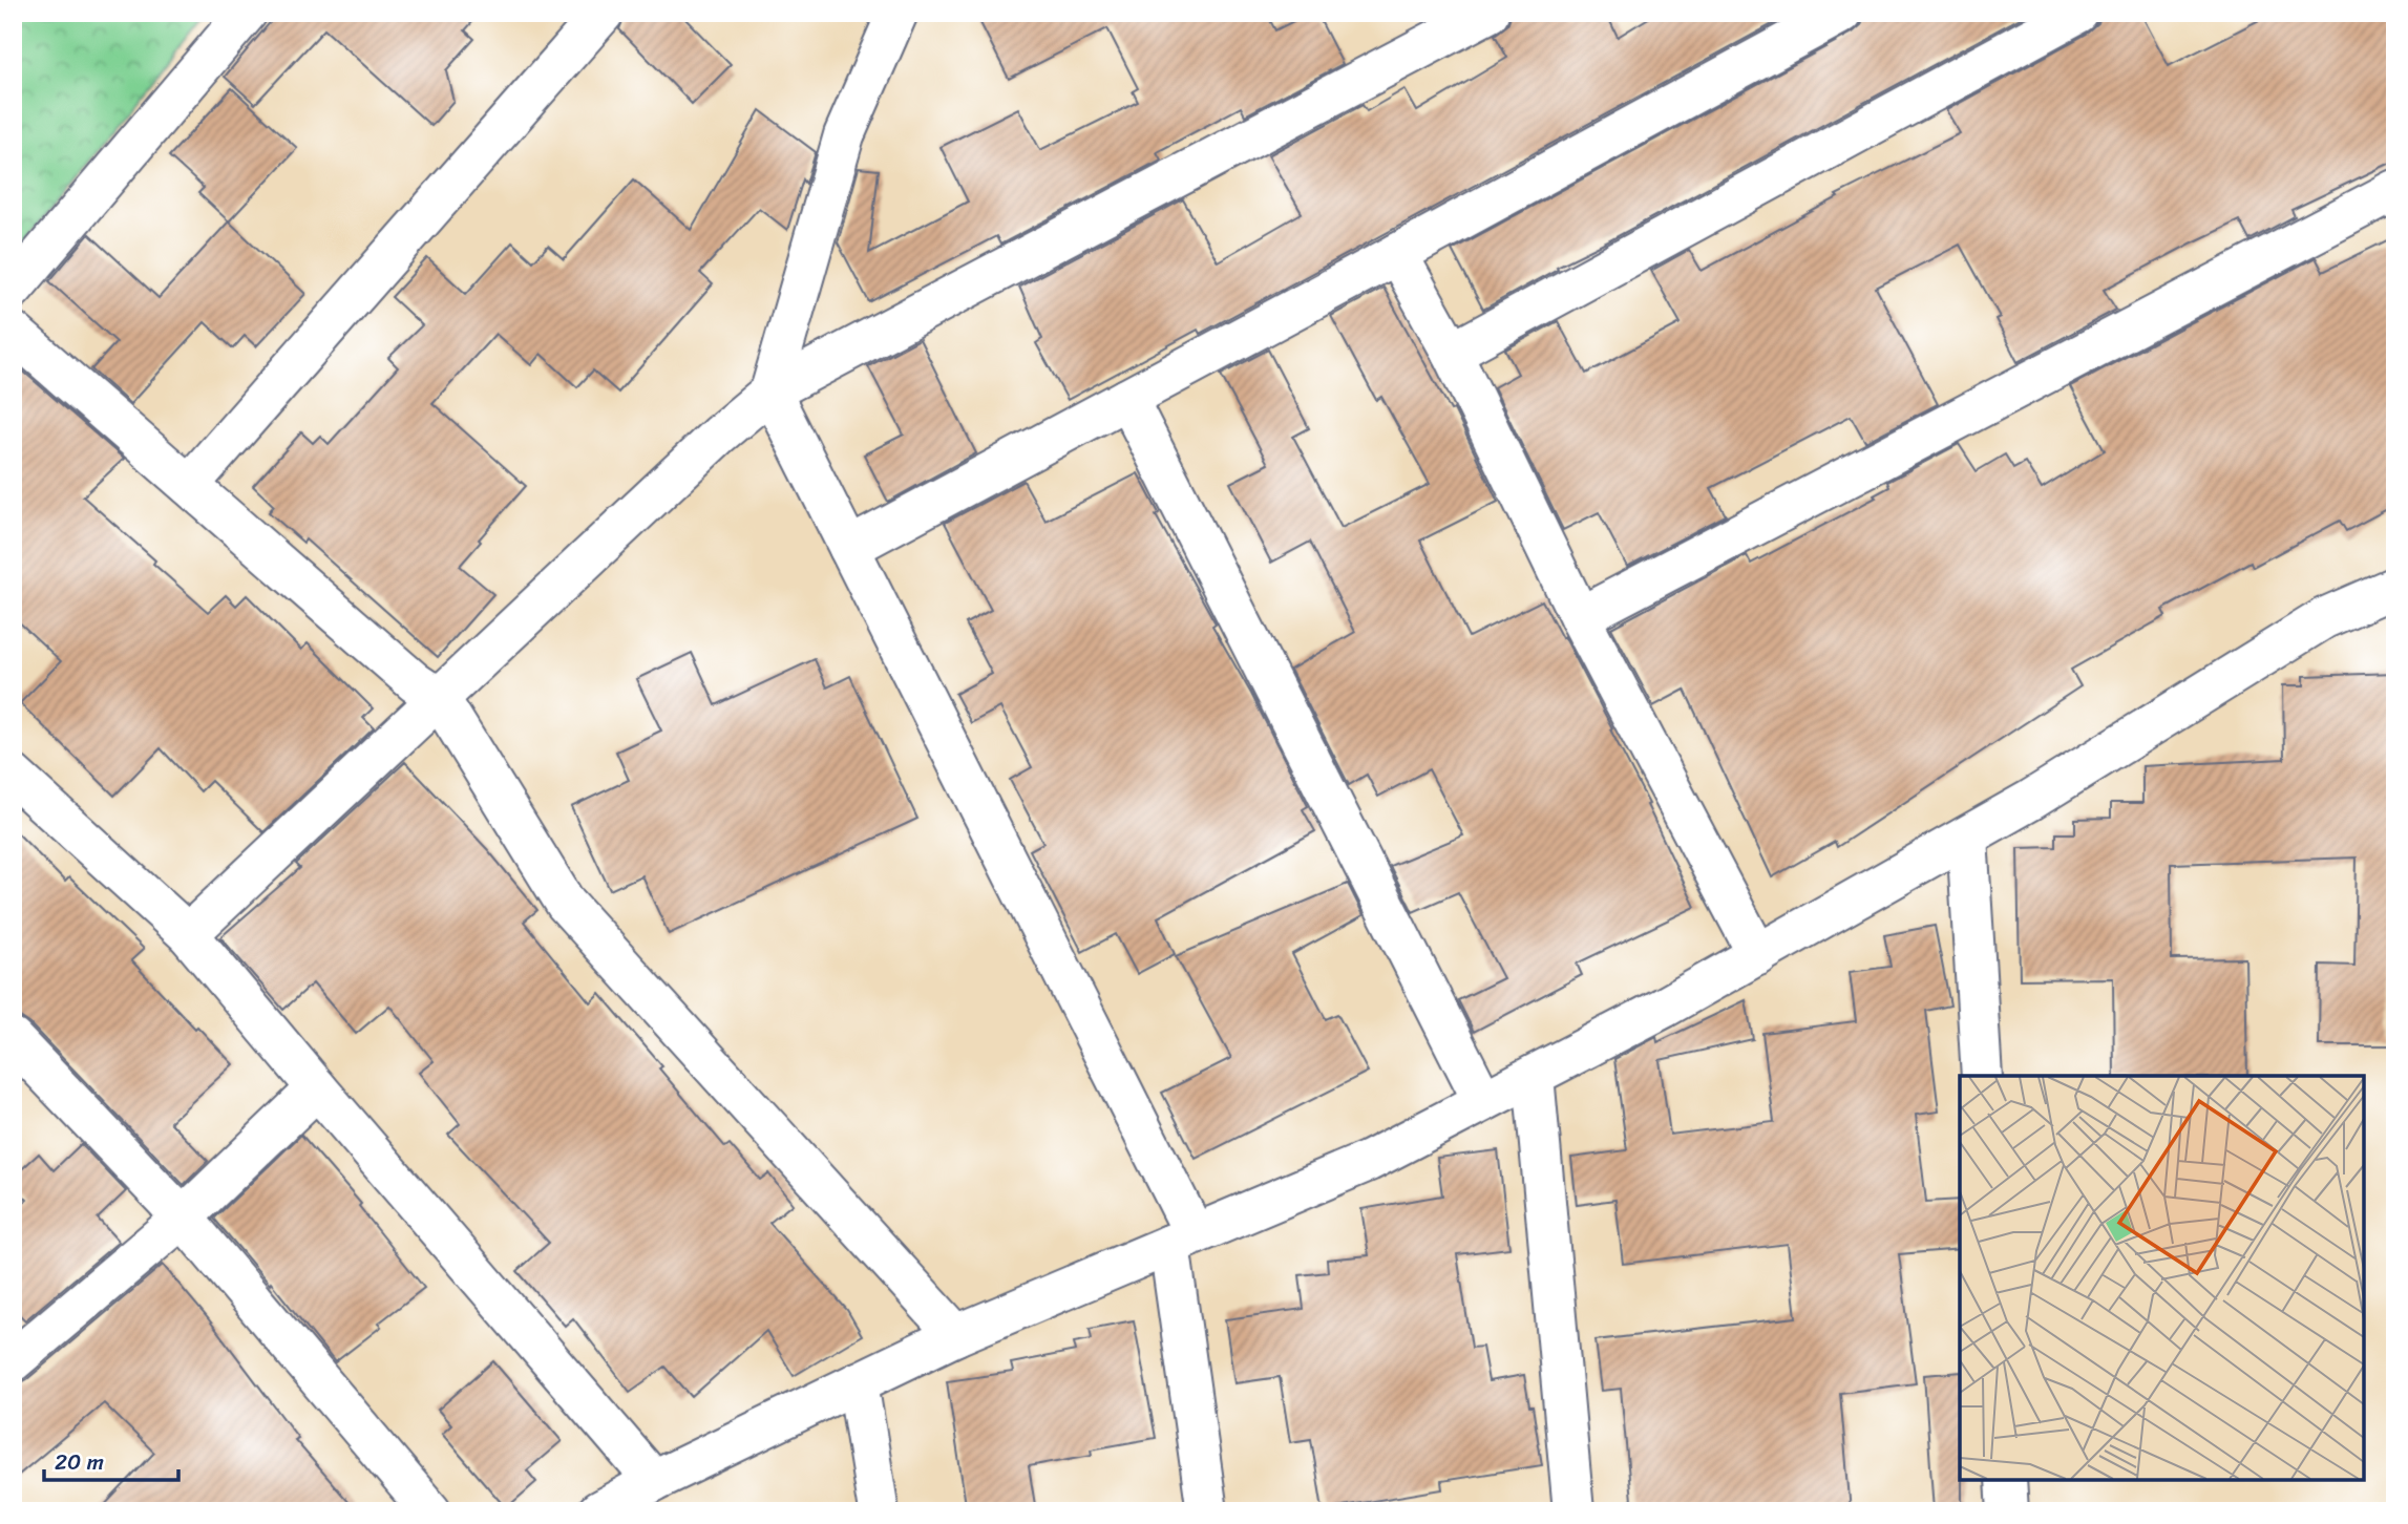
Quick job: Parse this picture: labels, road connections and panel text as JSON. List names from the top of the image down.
{
  "scale_bar": "20 m"
}
